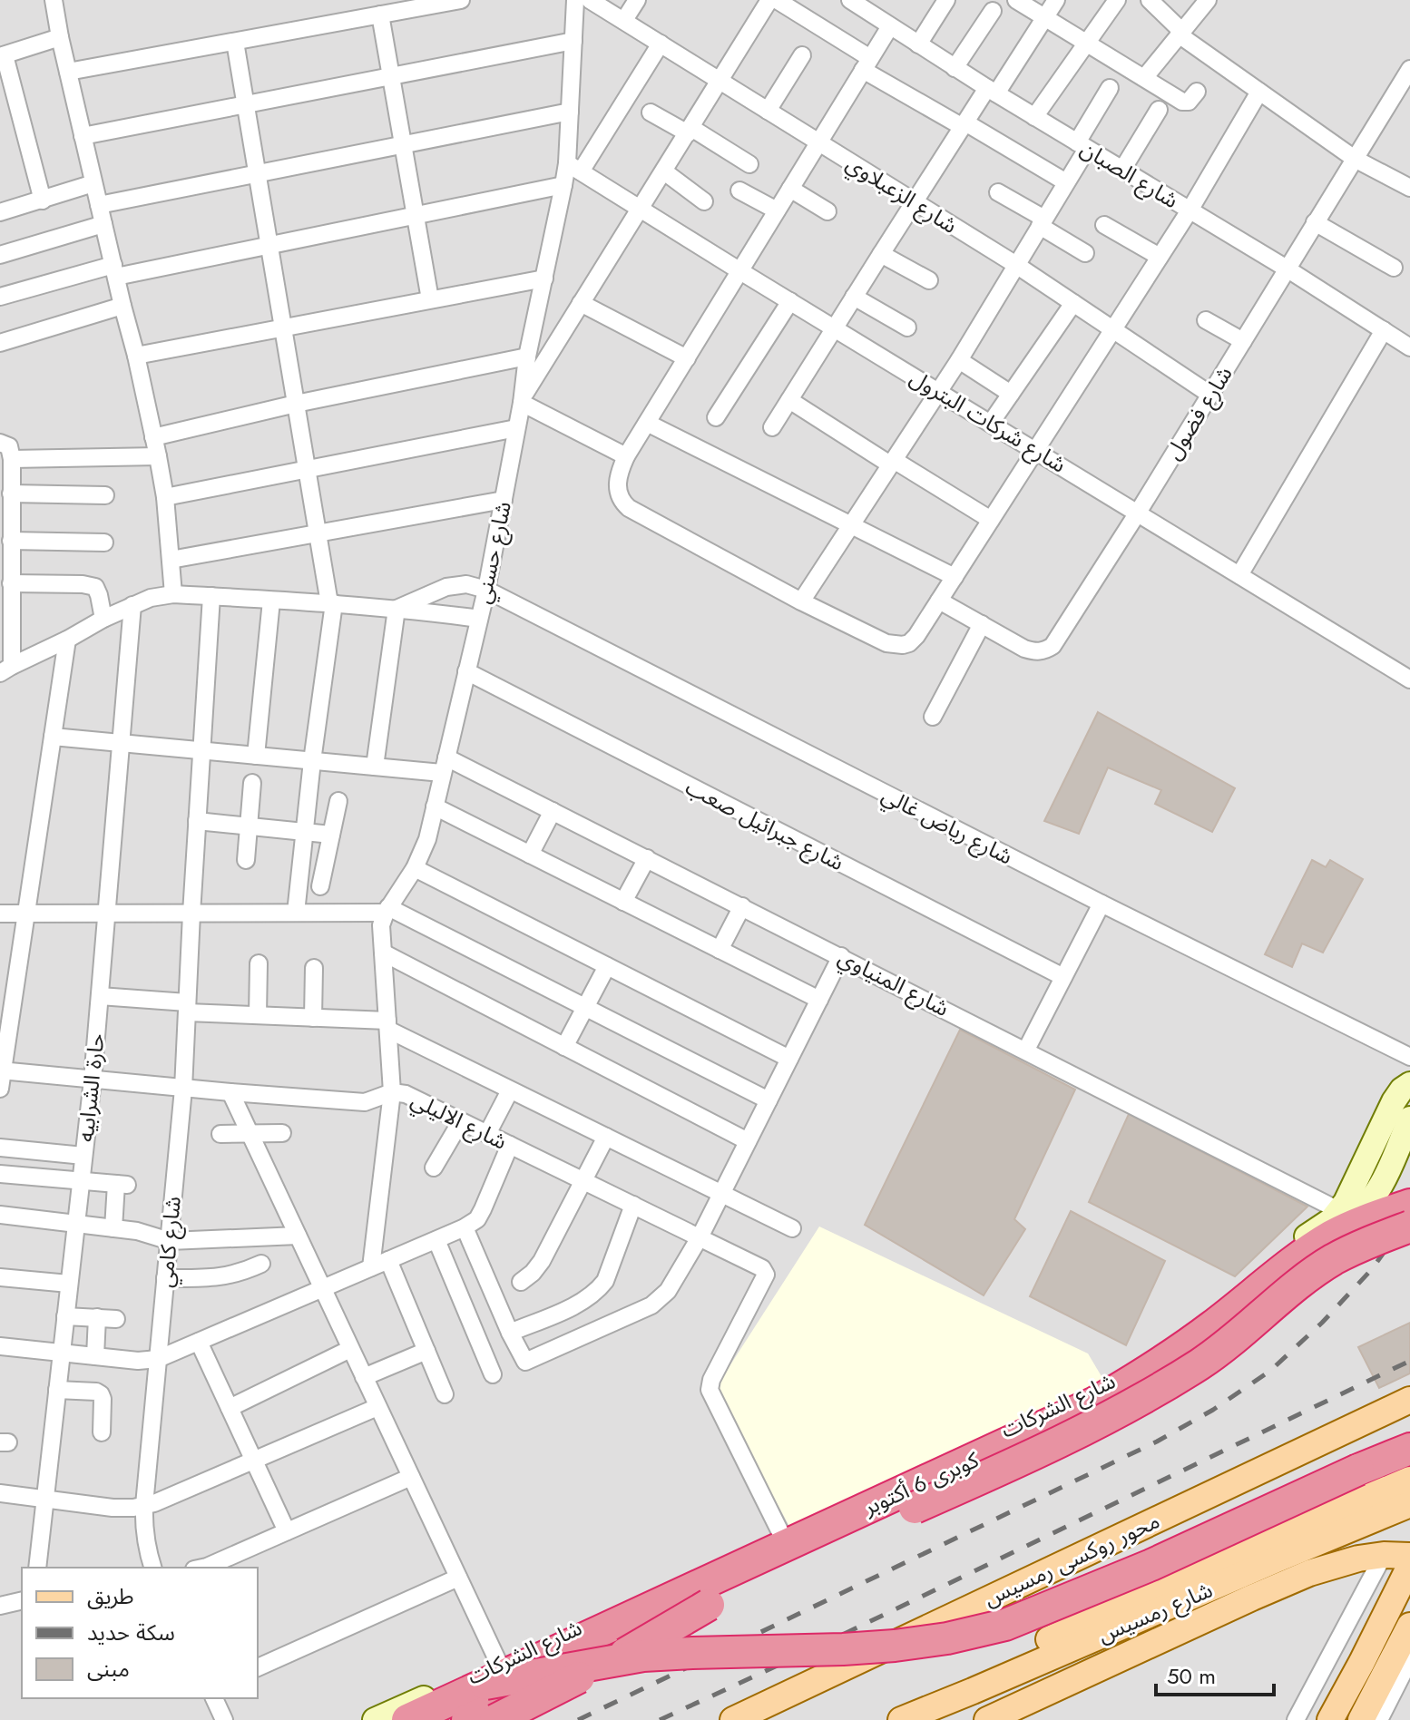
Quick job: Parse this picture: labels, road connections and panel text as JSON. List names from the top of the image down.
{
  "streets": {
    "highway": ["كوبرى 6 أكتوبر"],
    "main road": ["شارع الشركات", "محور روكسى رمسيس", "شارع رمسيس"],
    "street": [
      "شارع الصبان",
      "شارع الزعبلاوي",
      "شارع فضول",
      "شارع شركات البترول",
      "شارع حسني",
      "شارع جبرائيل صعب",
      "شارع رياض غالي",
      "شارع المنياوي",
      "حارة الشرابيه",
      "شارع الاليلي",
      "شارع كامي"
    ]
  },
  "crossings": [
    ["شارع الصبان", "شارع فضول"],
    ["شارع الزعبلاوي", "شارع فضول"],
    ["شارع فضول", "شارع شركات البترول"],
    ["شارع شركات البترول", "شارع حسني"],
    ["شارع حسني", "شارع جبرائيل صعب"],
    ["شارع حسني", "شارع رياض غالي"],
    ["شارع حسني", "شارع المنياوي"],
    ["شارع حسني", "شارع الاليلي"],
    ["شارع المنياوي", "شارع الشركات"],
    ["حارة الشرابيه", "شارع الاليلي"],
    ["شارع الاليلي", "شارع كامي"],
    ["شارع الاليلي", "شارع الشركات"],
    ["شارع الشركات", "كوبرى 6 أكتوبر"]
  ],
  "legend": ["طريق", "سكة حديد", "مبنى"],
  "scale_bar": "50 m"
}
